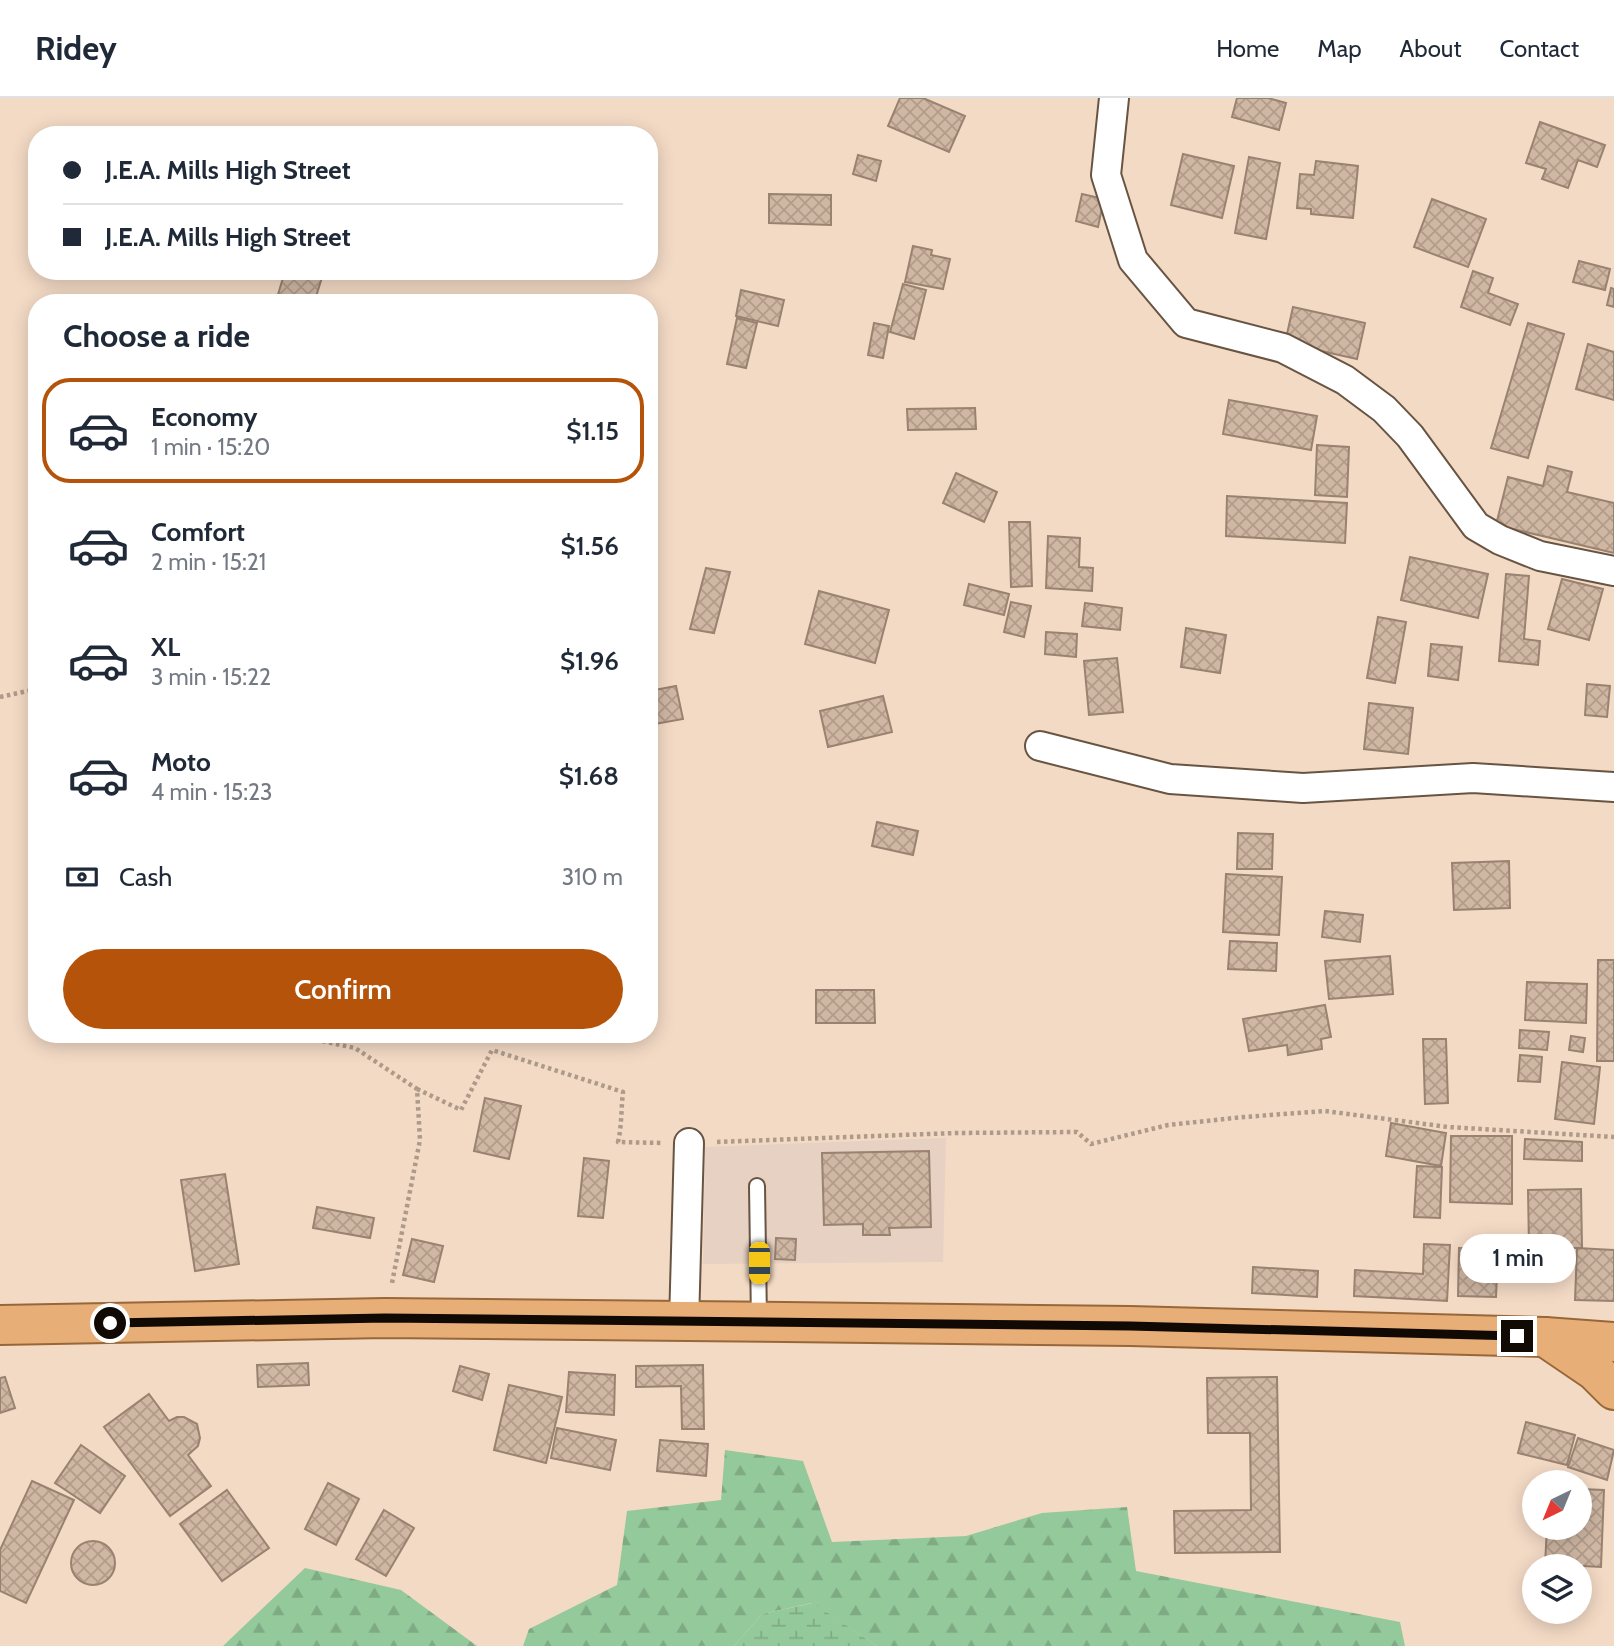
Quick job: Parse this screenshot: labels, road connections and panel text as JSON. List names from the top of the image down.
{
  "north": "bottom left",
  "page": {
    "header": "Ridey",
    "nav": [
      "Home",
      "Map",
      "About",
      "Contact"
    ],
    "banner": ["J.E.A. Mills High Street", "J.E.A. Mills High Street"],
    "heading": "Choose a ride",
    "list": [
      {
        "name": "Economy",
        "note": "1 min · 15:20",
        "value": "$1.15"
      },
      {
        "name": "Comfort",
        "note": "2 min · 15:21",
        "value": "$1.56"
      },
      {
        "name": "XL",
        "note": "3 min · 15:22",
        "value": "$1.96"
      },
      {
        "name": "Moto",
        "note": "4 min · 15:23",
        "value": "$1.68"
      }
    ],
    "pay": ["Cash", "310 m"],
    "buttons": "Confirm",
    "bubble": "1 min"
  }
}
